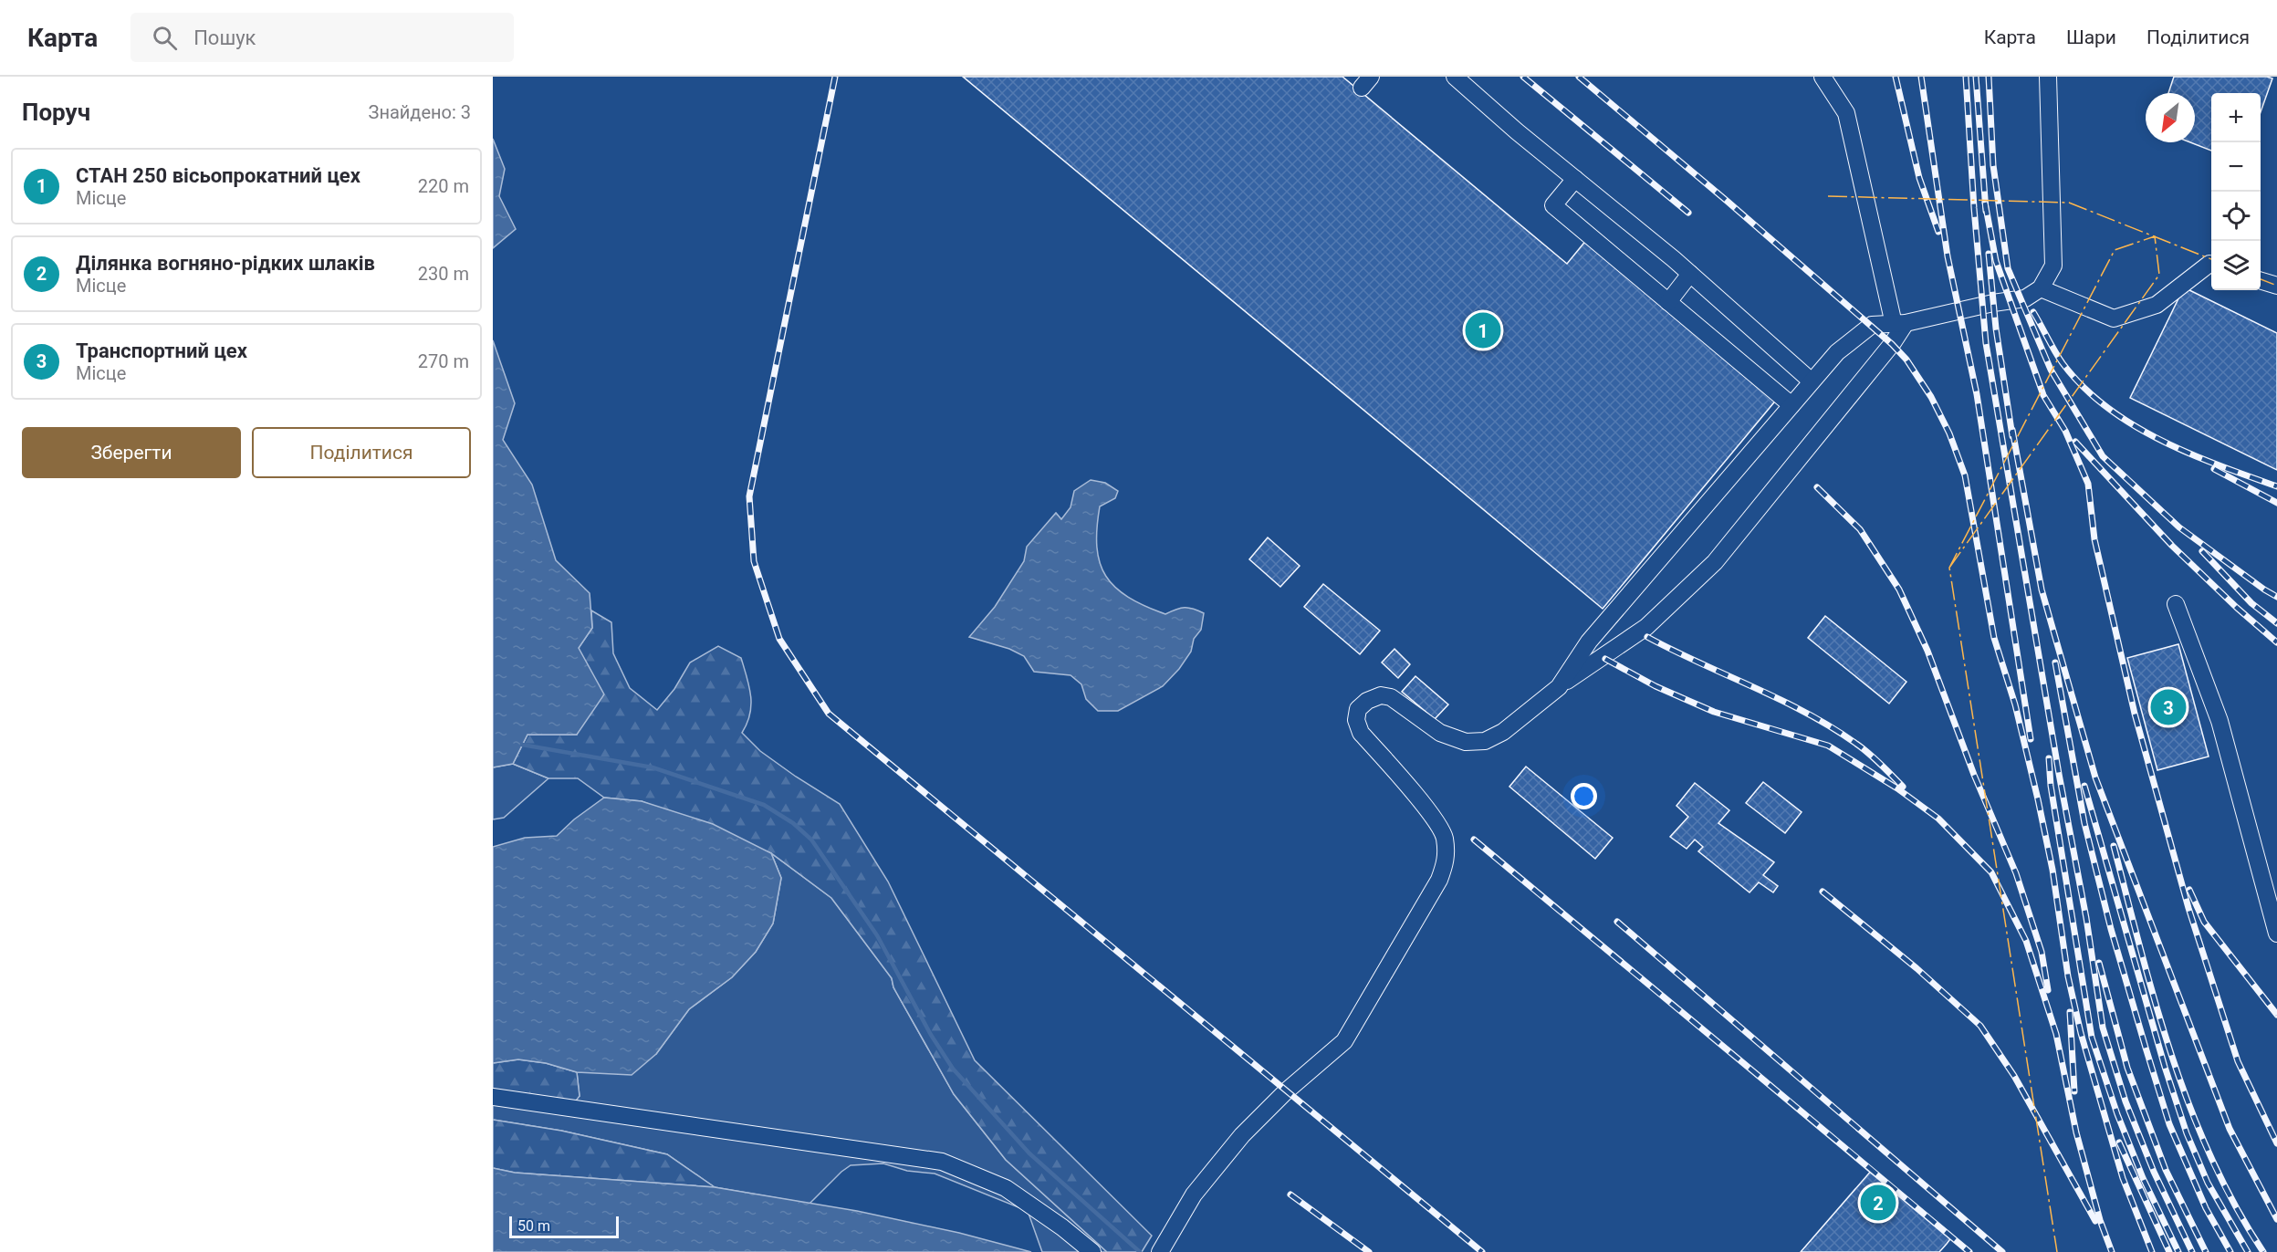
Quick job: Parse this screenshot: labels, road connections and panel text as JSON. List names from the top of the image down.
{
  "scale_bar": "50 m",
  "north": "bottom left",
  "page": {
    "header": "Карта",
    "search": "Пошук",
    "nav": ["Карта", "Шари", "Поділитися"],
    "heading": ["Поруч", "Знайдено: 3"],
    "map_buttons": ["+", "−"],
    "list": [
      {
        "mark": "1",
        "name": "СТАН 250 вісьопрокатний цех",
        "note": "Місце",
        "value": "220 m"
      },
      {
        "mark": "2",
        "name": "Ділянка вогняно-рідких шлаків",
        "note": "Місце",
        "value": "230 m"
      },
      {
        "mark": "3",
        "name": "Транспортний цех",
        "note": "Місце",
        "value": "270 m"
      }
    ],
    "pins": ["1", "3", "2"],
    "buttons": ["Зберегти", "Поділитися"],
    "scale": "50 m"
  }
}
